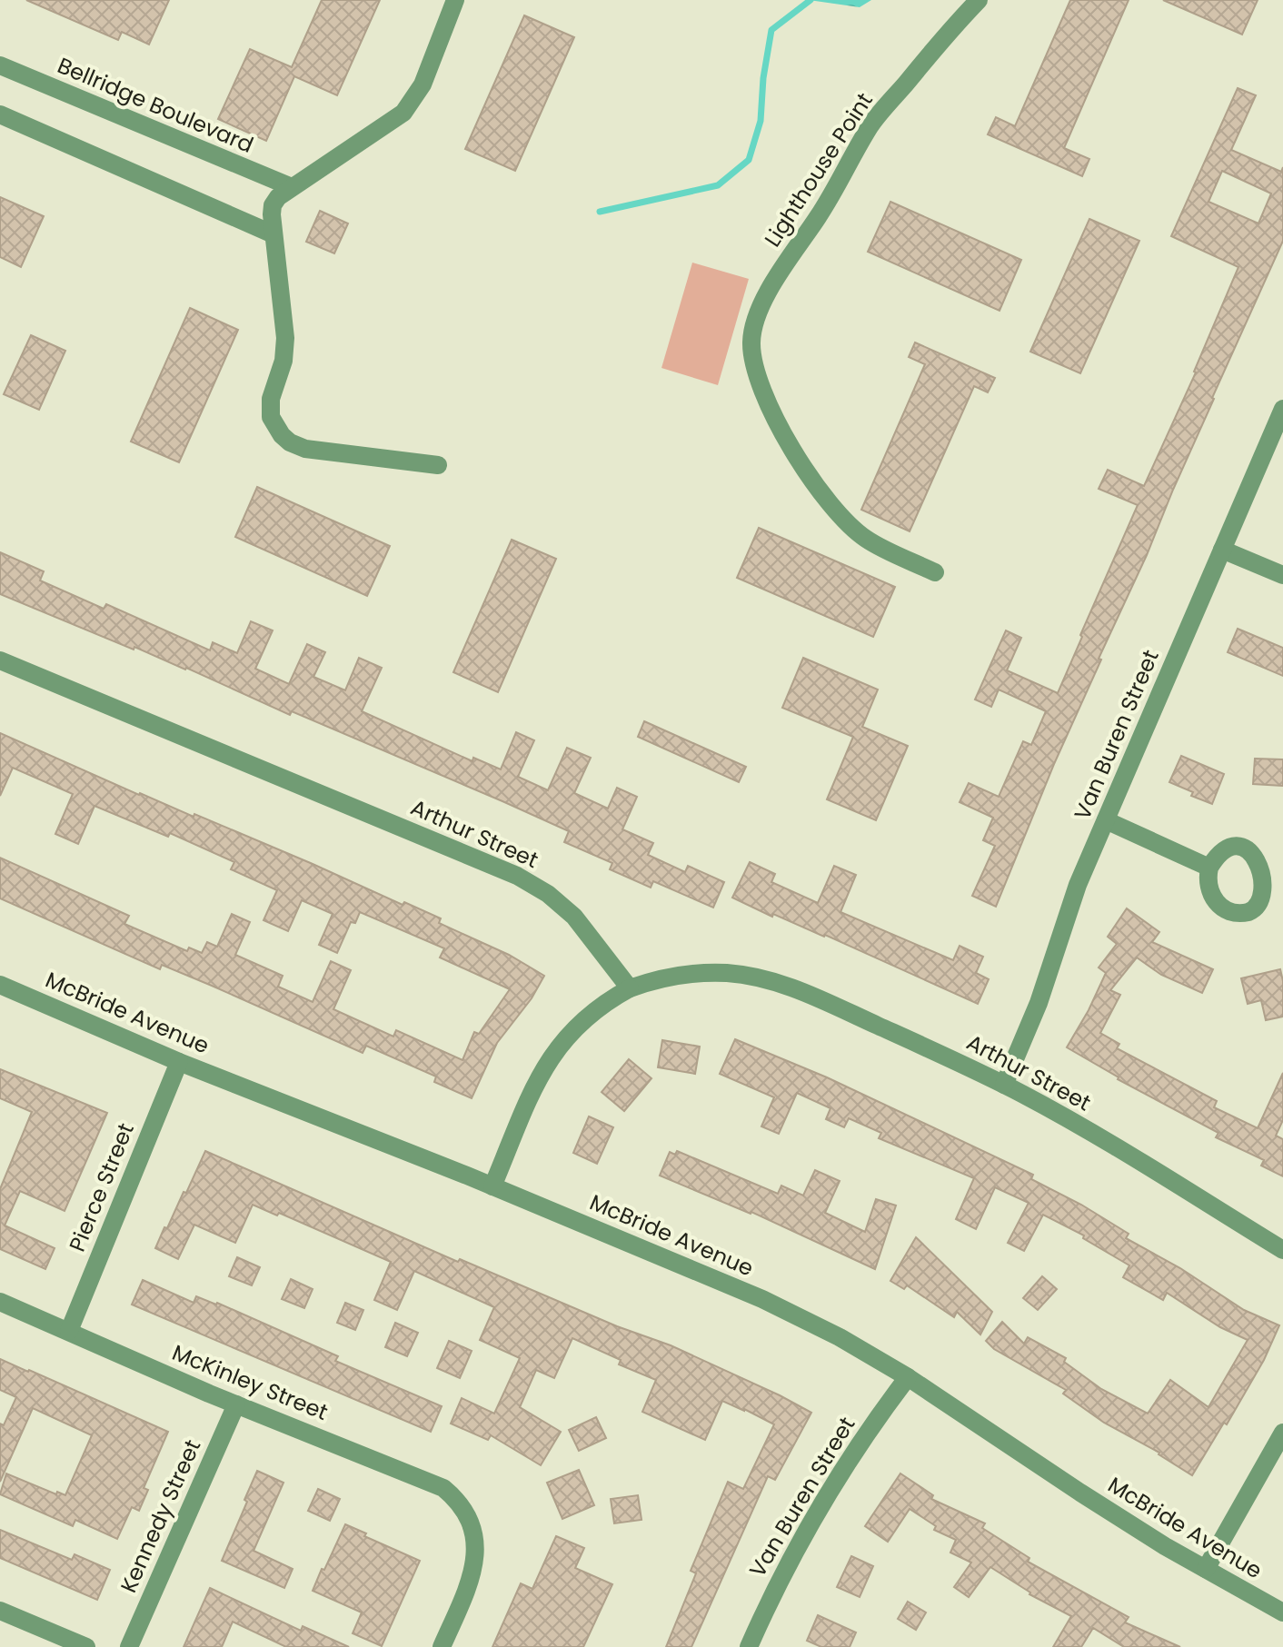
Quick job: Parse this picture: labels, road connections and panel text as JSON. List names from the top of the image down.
{
  "streets": {
    "street": [
      "Bellridge Boulevard",
      "Lighthouse Point",
      "Van Buren Street",
      "Arthur Street",
      "McBride Avenue",
      "Pierce Street",
      "McKinley Street",
      "Kennedy Street"
    ]
  },
  "crossings": [
    ["Van Buren Street", "Arthur Street"],
    ["Van Buren Street", "McBride Avenue"],
    ["McBride Avenue", "Pierce Street"],
    ["Pierce Street", "McKinley Street"],
    ["McKinley Street", "Kennedy Street"]
  ]
}
